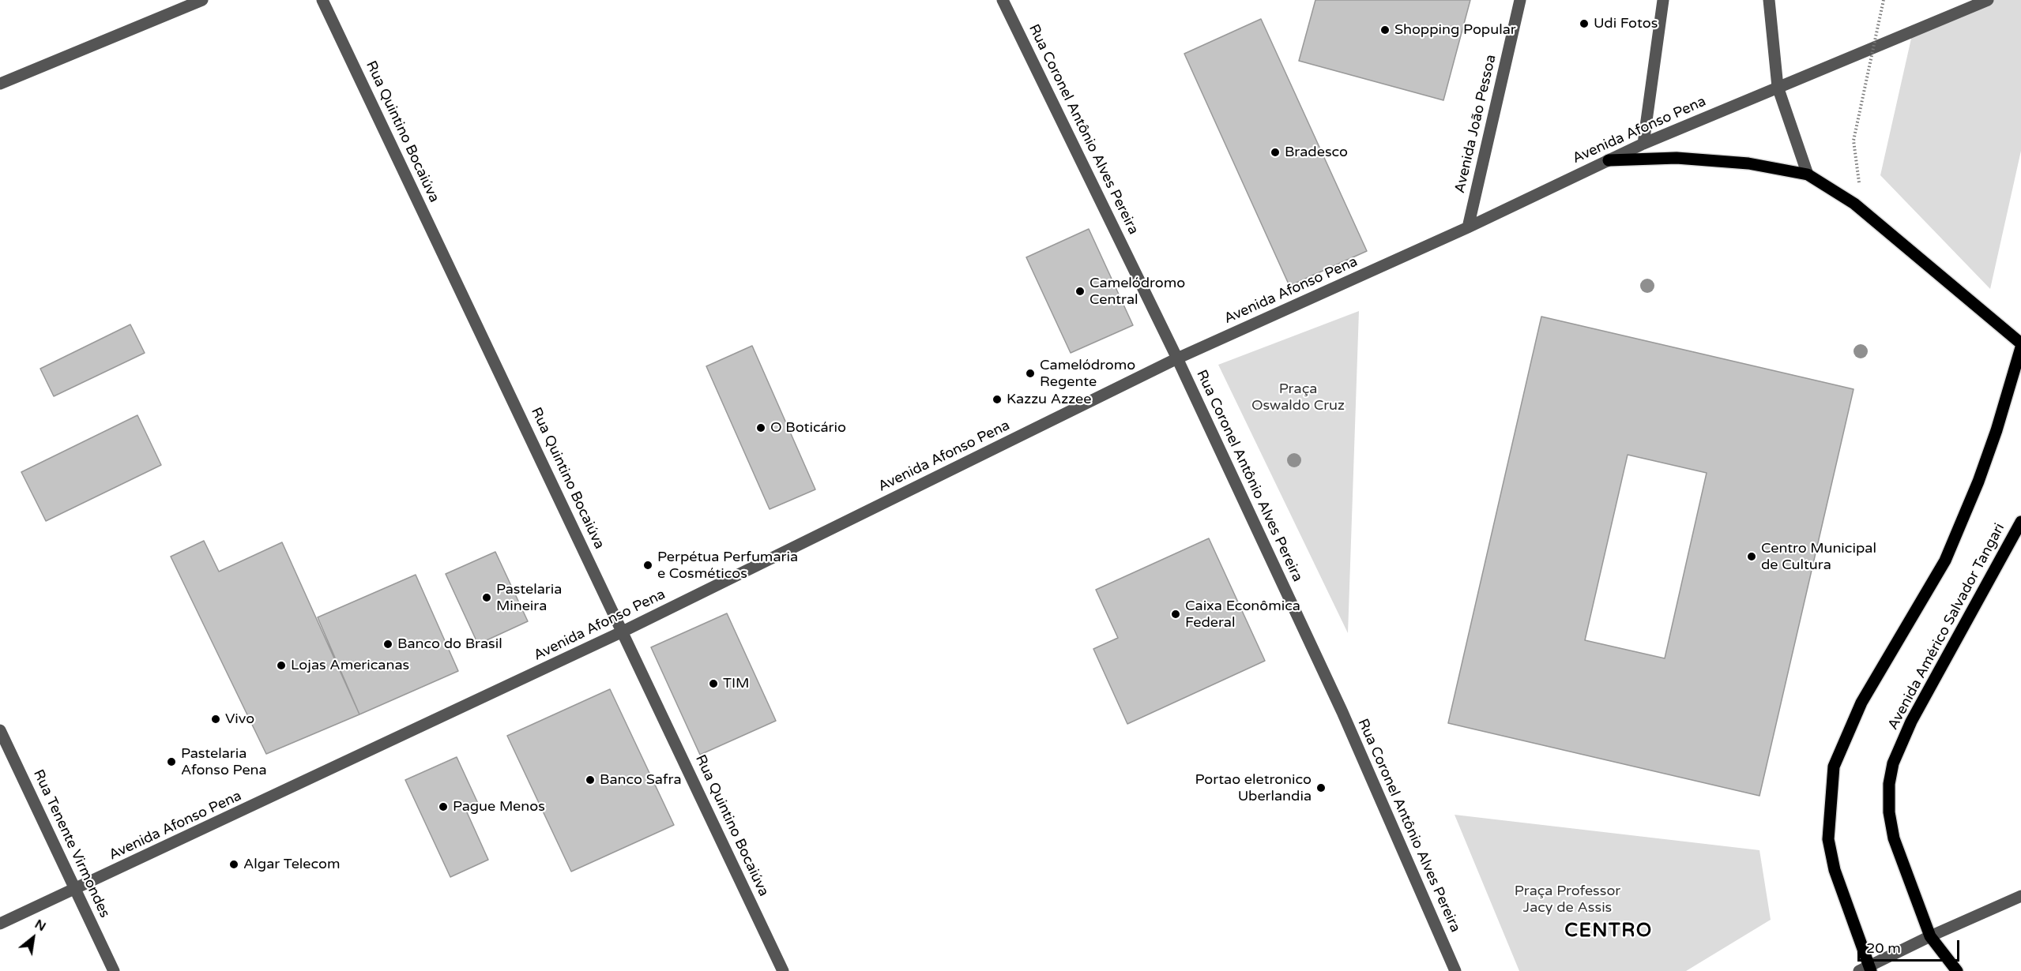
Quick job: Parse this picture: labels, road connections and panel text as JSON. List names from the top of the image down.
{
  "streets": {
    "main road": ["Avenida Américo Salvador Tangari"],
    "street": [
      "Avenida João Pessoa",
      "Rua Coronel Antônio Alves Pereira",
      "Avenida Afonso Pena",
      "Rua Quintino Bocaiúva",
      "Rua Tenente Virmondes"
    ]
  },
  "crossings": [
    ["Avenida João Pessoa", "Avenida Afonso Pena"],
    ["Rua Coronel Antônio Alves Pereira", "Avenida Afonso Pena"],
    ["Avenida Afonso Pena", "Rua Quintino Bocaiúva"],
    ["Avenida Afonso Pena", "Rua Tenente Virmondes"]
  ],
  "districts": ["CENTRO"],
  "parks": ["Praça Oswaldo Cruz", "Praça Professor Jacy de Assis"],
  "places": [
    "Udi Fotos",
    "Shopping Popular",
    "Bradesco",
    "Camelódromo Central",
    "Camelódromo Regente",
    "Kazzu Azzee",
    "O Boticário",
    "Centro Municipal de Cultura",
    "Perpétua Perfumaria e Cosméticos",
    "Pastelaria Mineira",
    "Caixa Econômica Federal",
    "Banco do Brasil",
    "Lojas Americanas",
    "TIM",
    "Vivo",
    "Pastelaria Afonso Pena",
    "Banco Safra",
    "Portao eletronico Uberlandia",
    "Pague Menos",
    "Algar Telecom"
  ],
  "scale_bar": "20 m",
  "north": "top right"
}
